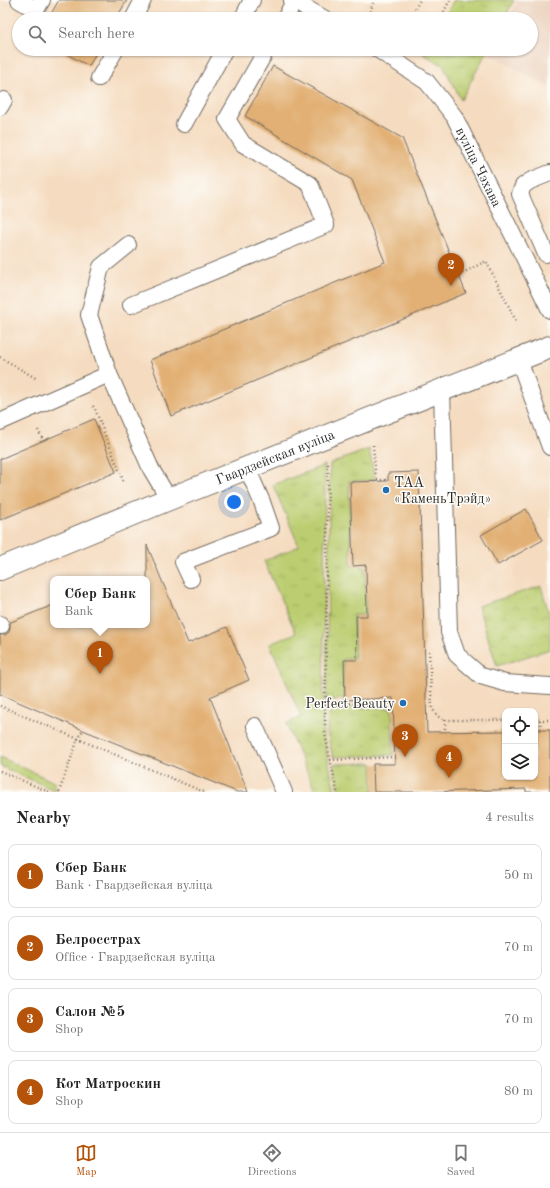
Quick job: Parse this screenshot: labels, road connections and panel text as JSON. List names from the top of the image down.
{
  "streets": {
    "street": ["Гвардзейская вуліца"],
    "lane": ["вуліца Чэхава"]
  },
  "places": ["ТАА «КаменьТрэйд»", "Perfect Beauty"],
  "page": {
    "search": "Search here",
    "pins": [
      "2",
      "1",
      "3",
      "4"
    ],
    "popup": ["Сбер Банк", "Bank"],
    "heading": ["Nearby", "4 results"],
    "list": [
      {
        "mark": "1",
        "name": "Сбер Банк",
        "note": "Bank · Гвардзейская вуліца",
        "value": "50 m"
      },
      {
        "mark": "2",
        "name": "Белросстрах",
        "note": "Office · Гвардзейская вуліца",
        "value": "70 m"
      },
      {
        "mark": "3",
        "name": "Салон №5",
        "note": "Shop",
        "value": "70 m"
      },
      {
        "mark": "4",
        "name": "Кот Матроскин",
        "note": "Shop",
        "value": "80 m"
      }
    ],
    "nav": ["Map", "Directions", "Saved"]
  }
}
